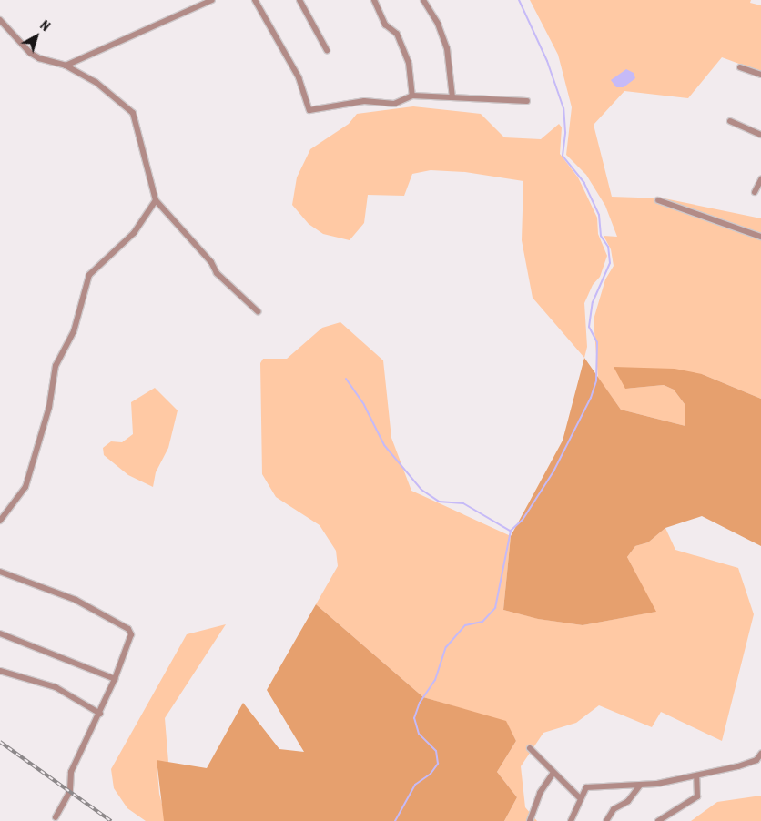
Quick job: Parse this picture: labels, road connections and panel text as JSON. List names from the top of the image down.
{
  "north": "top right"
}
